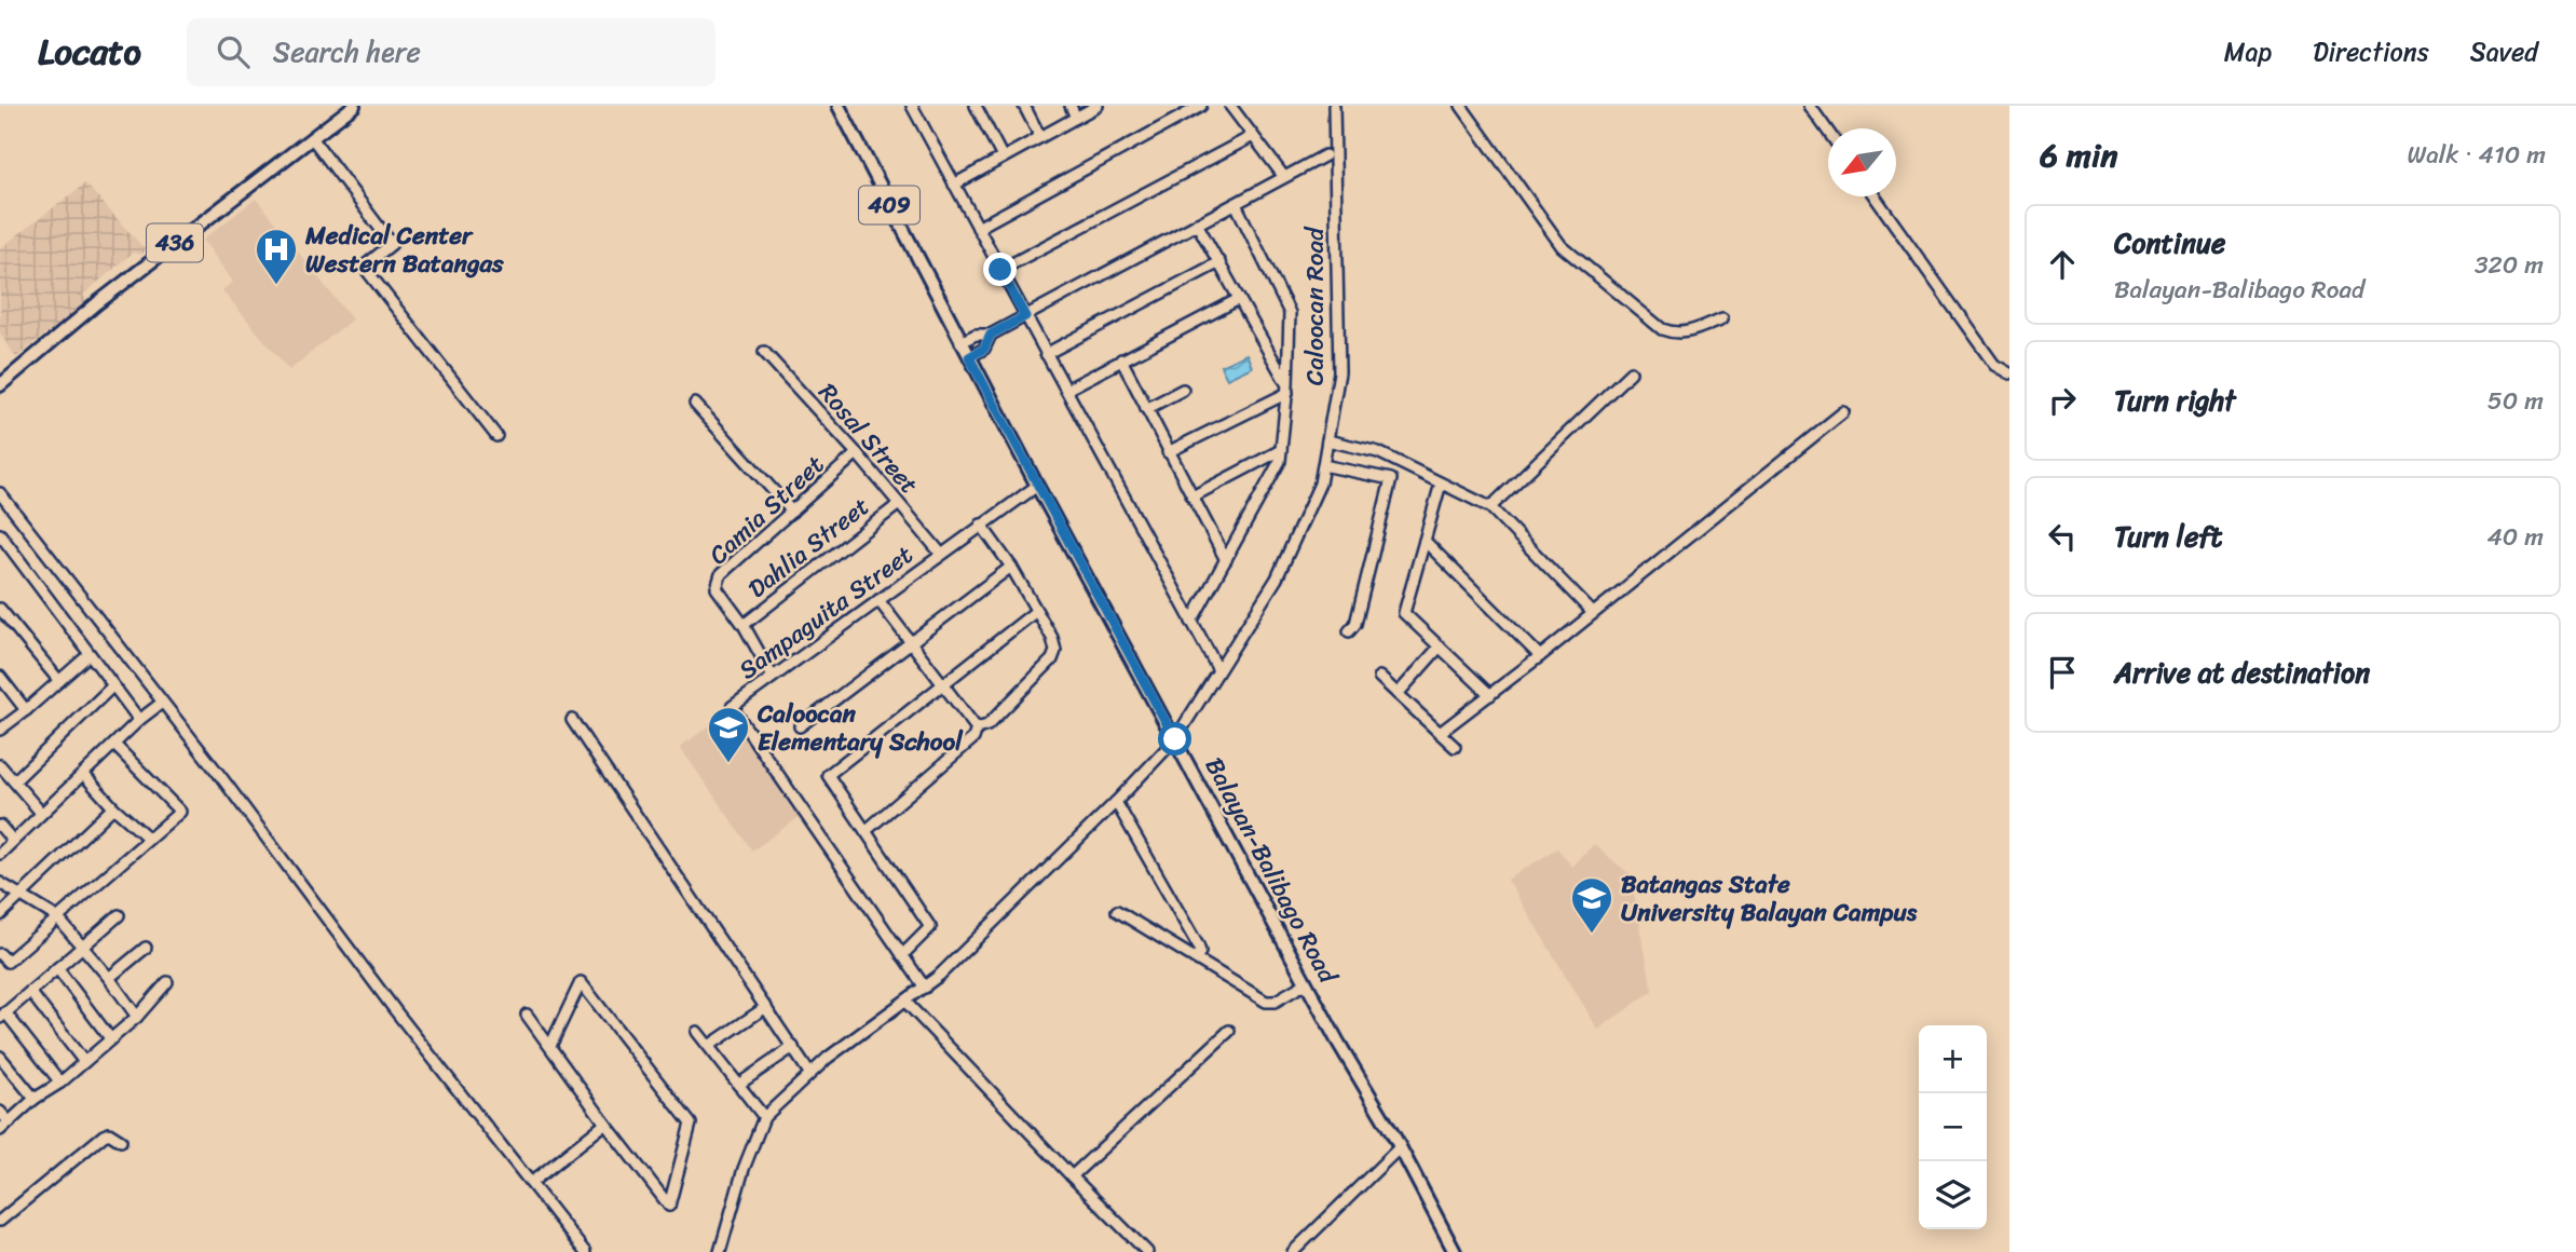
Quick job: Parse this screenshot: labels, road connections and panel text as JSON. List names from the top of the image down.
{
  "streets": {
    "main road": ["409", "436", "Balayan-Balibago Road"],
    "street": [
      "Caloocan Road",
      "Rosal Street",
      "Camia Street",
      "Dahlia Street",
      "Sampaguita Street"
    ]
  },
  "crossings": [
    ["Caloocan Road", "Sampaguita Street"],
    ["Caloocan Road", "Balayan-Balibago Road"],
    ["Rosal Street", "Camia Street"],
    ["Rosal Street", "Dahlia Street"],
    ["Rosal Street", "Sampaguita Street"],
    ["Camia Street", "Dahlia Street"],
    ["Camia Street", "Sampaguita Street"],
    ["Sampaguita Street", "Balayan-Balibago Road"]
  ],
  "places": {
    "hospital": ["Medical Center Western Batangas"],
    "school or university": ["Caloocan Elementary School", "Batangas State University Balayan Campus"]
  },
  "north": "bottom left",
  "page": {
    "header": "Locato",
    "search": "Search here",
    "nav": ["Map", "Directions", "Saved"],
    "heading": ["6 min", "Walk · 410 m"],
    "list": [
      ["Continue", "Balayan-Balibago Road", "320 m"],
      ["Turn right", "50 m"],
      ["Turn left", "40 m"],
      "Arrive at destination"
    ],
    "map_buttons": ["+", "−"]
  }
}
